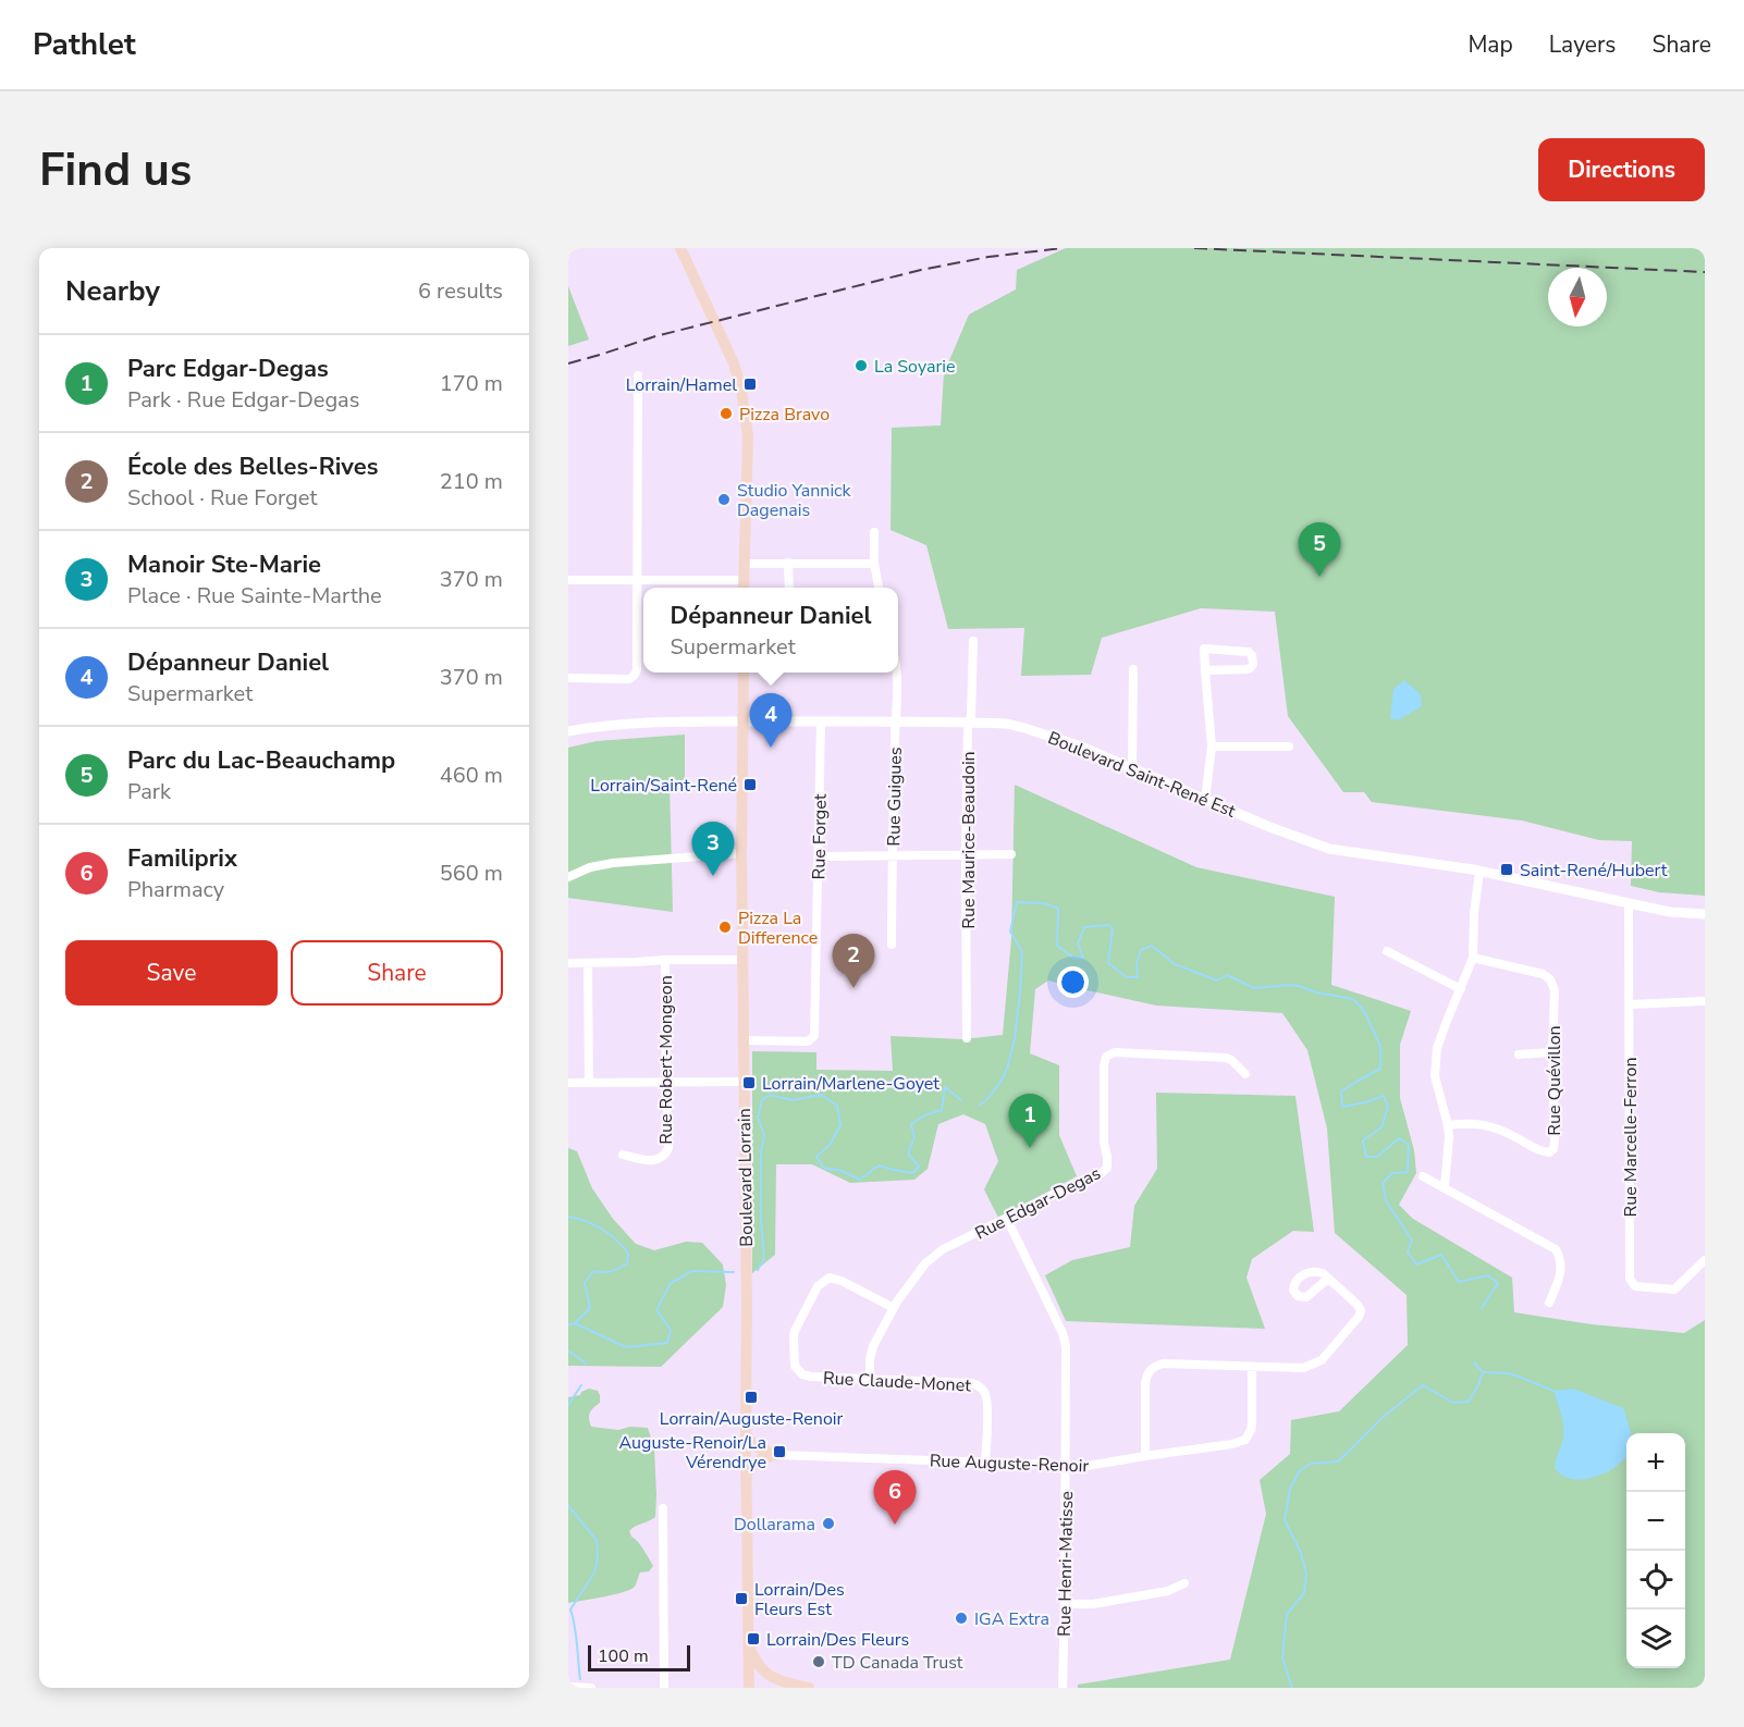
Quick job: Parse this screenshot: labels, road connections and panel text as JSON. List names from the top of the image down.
{
  "streets": {
    "main road": ["Boulevard Lorrain"],
    "street": [
      "Boulevard Saint-René Est",
      "Rue Guigues",
      "Rue Forget",
      "Rue Maurice-Beaudoin",
      "Rue Robert-Mongeon",
      "Rue Quévillon",
      "Rue Marcelle-Ferron",
      "Rue Edgar-Degas",
      "Rue Claude-Monet",
      "Rue Auguste-Renoir",
      "Rue Henri-Matisse"
    ]
  },
  "crossings": [
    ["Boulevard Saint-René Est", "Rue Guigues"],
    ["Boulevard Saint-René Est", "Rue Forget"],
    ["Boulevard Saint-René Est", "Rue Maurice-Beaudoin"],
    ["Boulevard Saint-René Est", "Rue Marcelle-Ferron"],
    ["Boulevard Saint-René Est", "Boulevard Lorrain"],
    ["Rue Forget", "Boulevard Lorrain"],
    ["Rue Edgar-Degas", "Rue Claude-Monet"],
    ["Rue Edgar-Degas", "Rue Henri-Matisse"],
    ["Rue Claude-Monet", "Rue Auguste-Renoir"],
    ["Rue Auguste-Renoir", "Rue Henri-Matisse"]
  ],
  "places": {
    "other": [
      "La Soyarie",
      "Pizza Bravo",
      "Studio Yannick Dagenais",
      "Pizza La Difference",
      "Dollarama",
      "IGA Extra",
      "TD Canada Trust"
    ],
    "transit": [
      "Lorrain/Hamel",
      "Lorrain/Saint-René",
      "Saint-René/Hubert",
      "Lorrain/Marlene-Goyet",
      "Lorrain/Auguste-Renoir",
      "Auguste-Renoir/La Vérendrye",
      "Lorrain/Des Fleurs Est",
      "Lorrain/Des Fleurs"
    ]
  },
  "scale_bar": "100 m",
  "north": "bottom",
  "page": {
    "header": "Pathlet",
    "nav": ["Map", "Layers", "Share"],
    "buttons": [
      "Directions",
      ["Save", "Share"]
    ],
    "title": "Find us",
    "heading": ["Nearby", "6 results"],
    "list": [
      {
        "mark": "1",
        "name": "Parc Edgar-Degas",
        "note": "Park · Rue Edgar-Degas",
        "value": "170 m"
      },
      {
        "mark": "2",
        "name": "École des Belles-Rives",
        "note": "School · Rue Forget",
        "value": "210 m"
      },
      {
        "mark": "3",
        "name": "Manoir Ste-Marie",
        "note": "Place · Rue Sainte-Marthe",
        "value": "370 m"
      },
      {
        "mark": "4",
        "name": "Dépanneur Daniel",
        "note": "Supermarket",
        "value": "370 m"
      },
      {
        "mark": "5",
        "name": "Parc du Lac-Beauchamp",
        "note": "Park",
        "value": "460 m"
      },
      {
        "mark": "6",
        "name": "Familiprix",
        "note": "Pharmacy",
        "value": "560 m"
      }
    ],
    "pins": [
      "5",
      "4",
      "3",
      "2",
      "1",
      "6"
    ],
    "popup": ["Dépanneur Daniel", "Supermarket"],
    "map_buttons": ["+", "−"],
    "scale": "100 m"
  }
}
